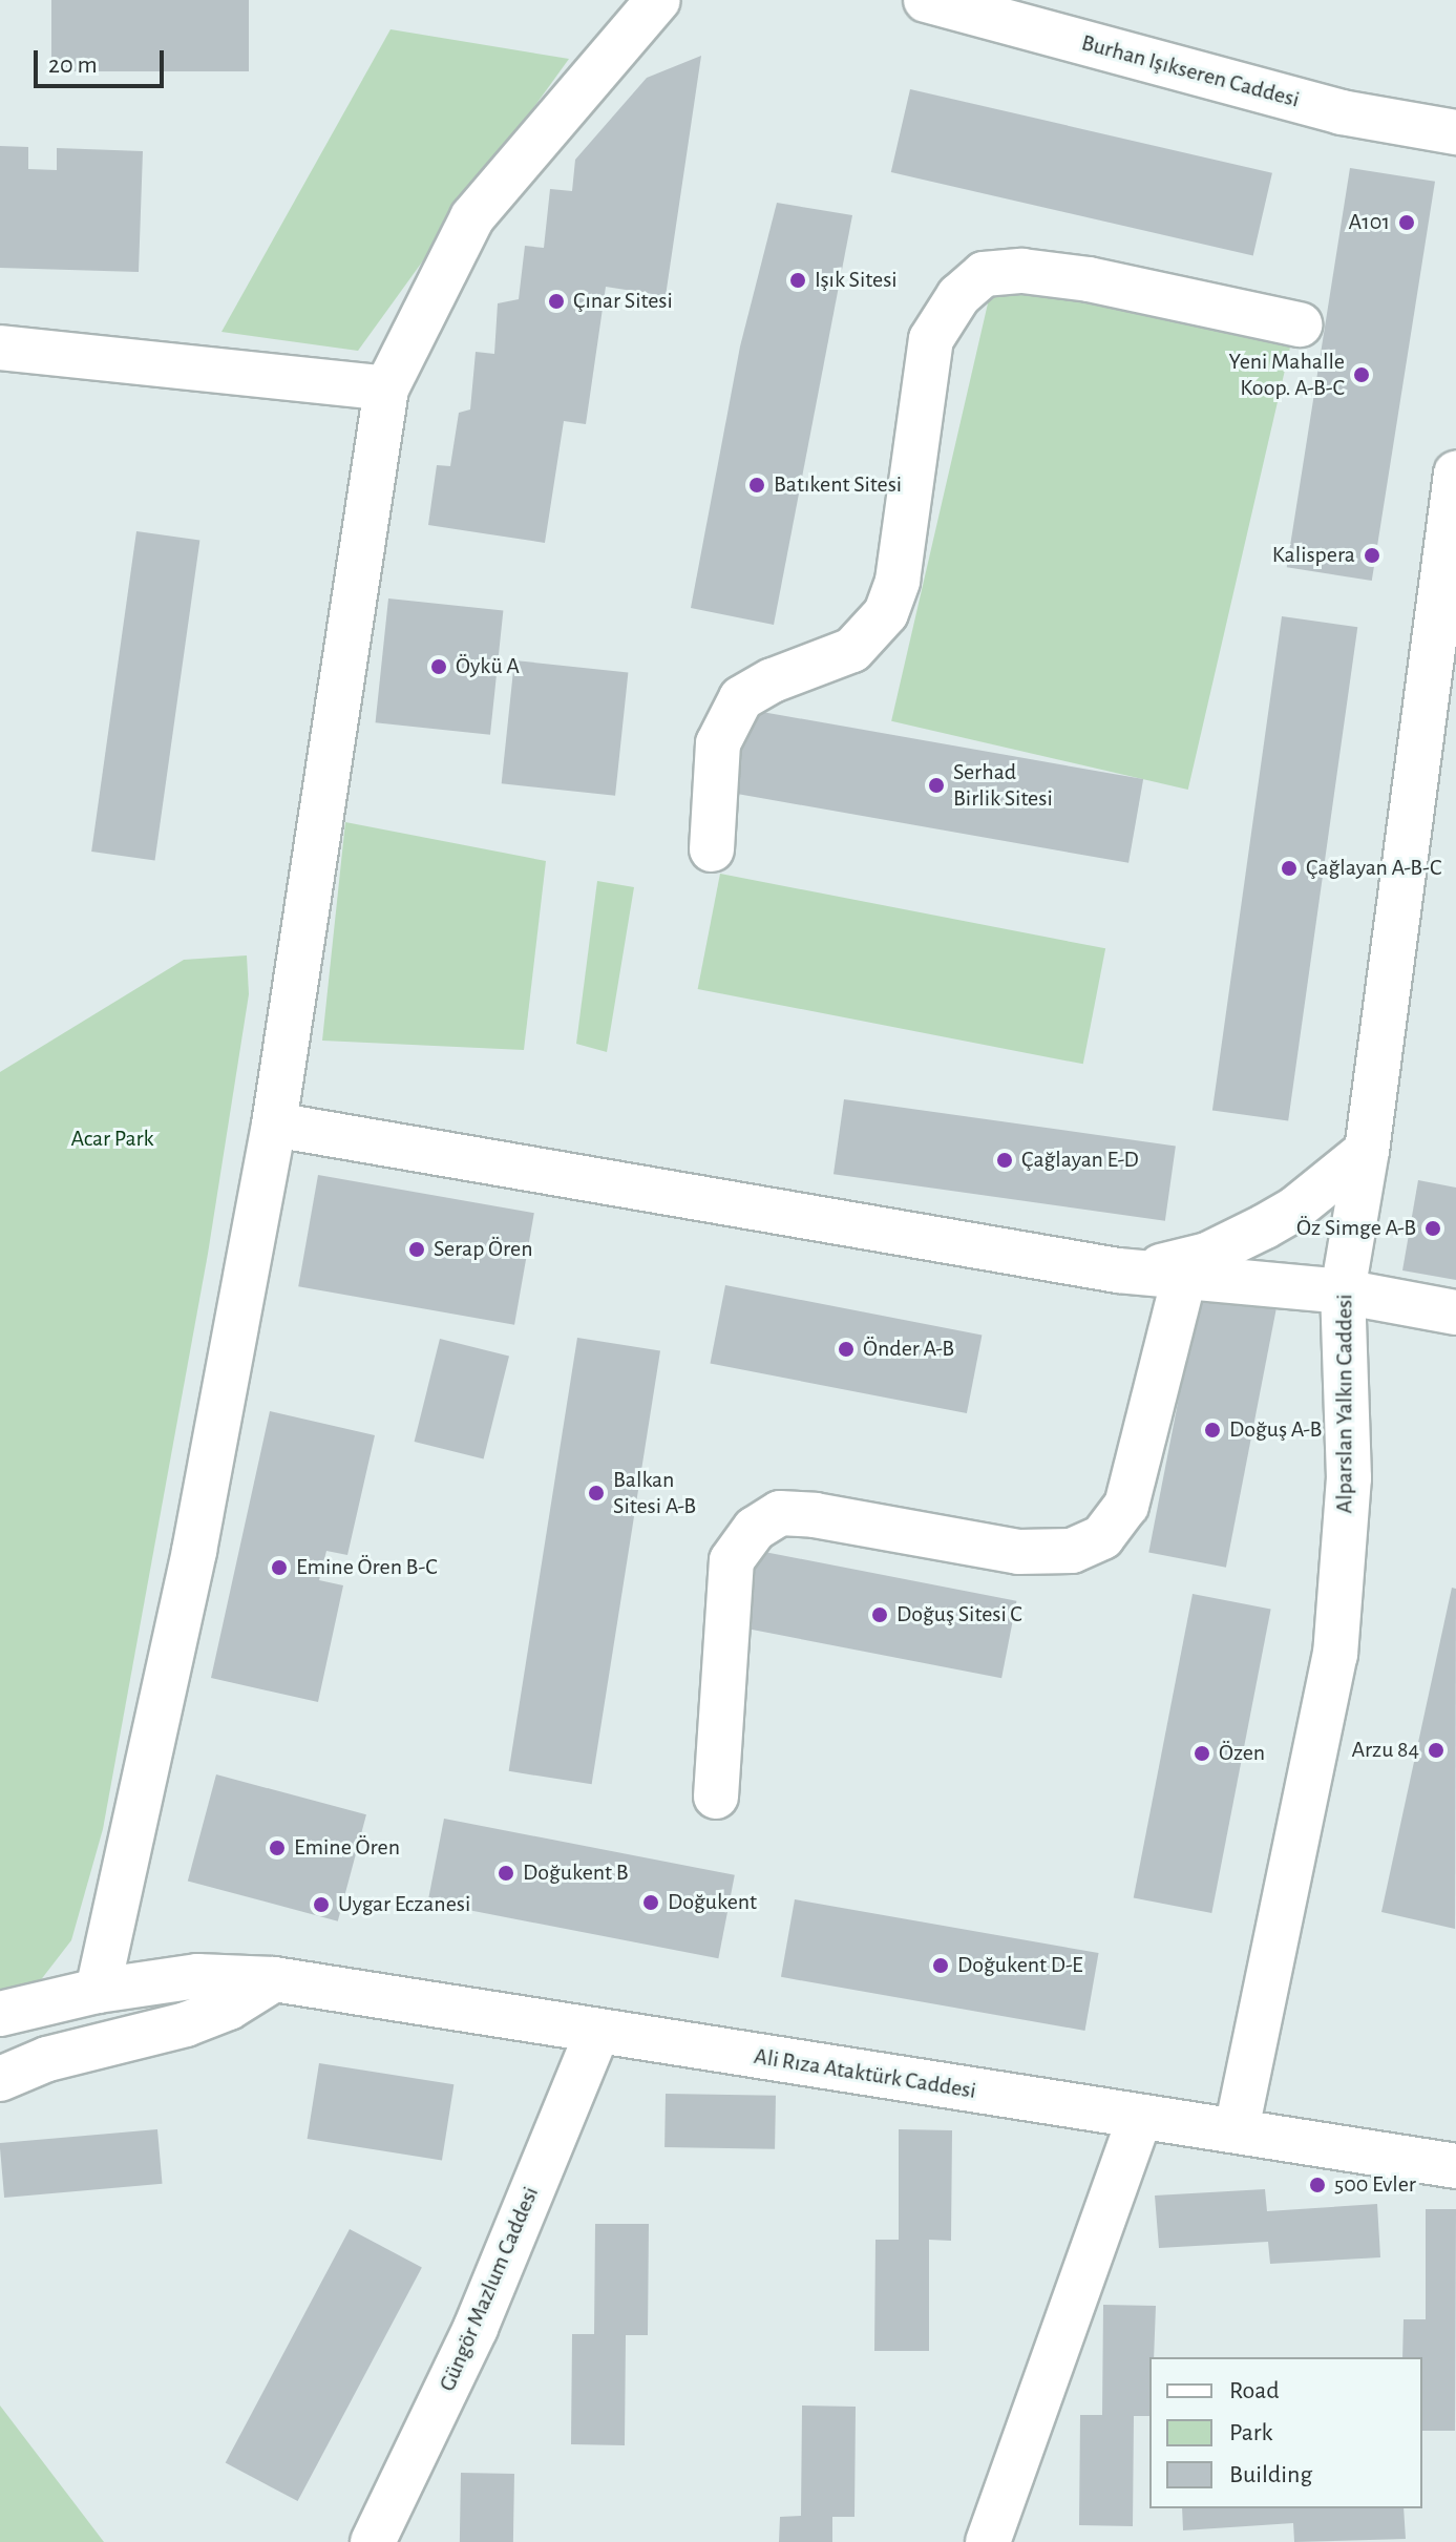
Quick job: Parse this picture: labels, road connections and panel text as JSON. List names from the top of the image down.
{
  "streets": {
    "street": [
      "Burhan Işıkseren Caddesi",
      "Alparslan Yalkın Caddesi",
      "Ali Rıza Ataktürk Caddesi",
      "Güngör Mazlum Caddesi"
    ]
  },
  "crossings": [
    ["Alparslan Yalkın Caddesi", "Ali Rıza Ataktürk Caddesi"],
    ["Ali Rıza Ataktürk Caddesi", "Güngör Mazlum Caddesi"]
  ],
  "parks": ["Acar Park"],
  "places": [
    "A101",
    "Işık Sitesi",
    "Çınar Sitesi",
    "Yeni Mahalle Koop. A-B-C",
    "Batıkent Sitesi",
    "Kalispera",
    "Öykü A",
    "Serhad Birlik Sitesi",
    "Çağlayan A-B-C",
    "Çağlayan E-D",
    "Öz Simge A-B",
    "Serap Ören",
    "Önder A-B",
    "Doğuş A-B",
    "Balkan Sitesi A-B",
    "Emine Ören B-C",
    "Doğuş Sitesi C",
    "Arzu 84",
    "Özen",
    "Emine Ören",
    "Doğukent B",
    "Doğukent",
    "Uygar Eczanesi",
    "Doğukent D-E",
    "500 Evler"
  ],
  "legend": ["Road", "Park", "Building"],
  "scale_bar": "20 m"
}
